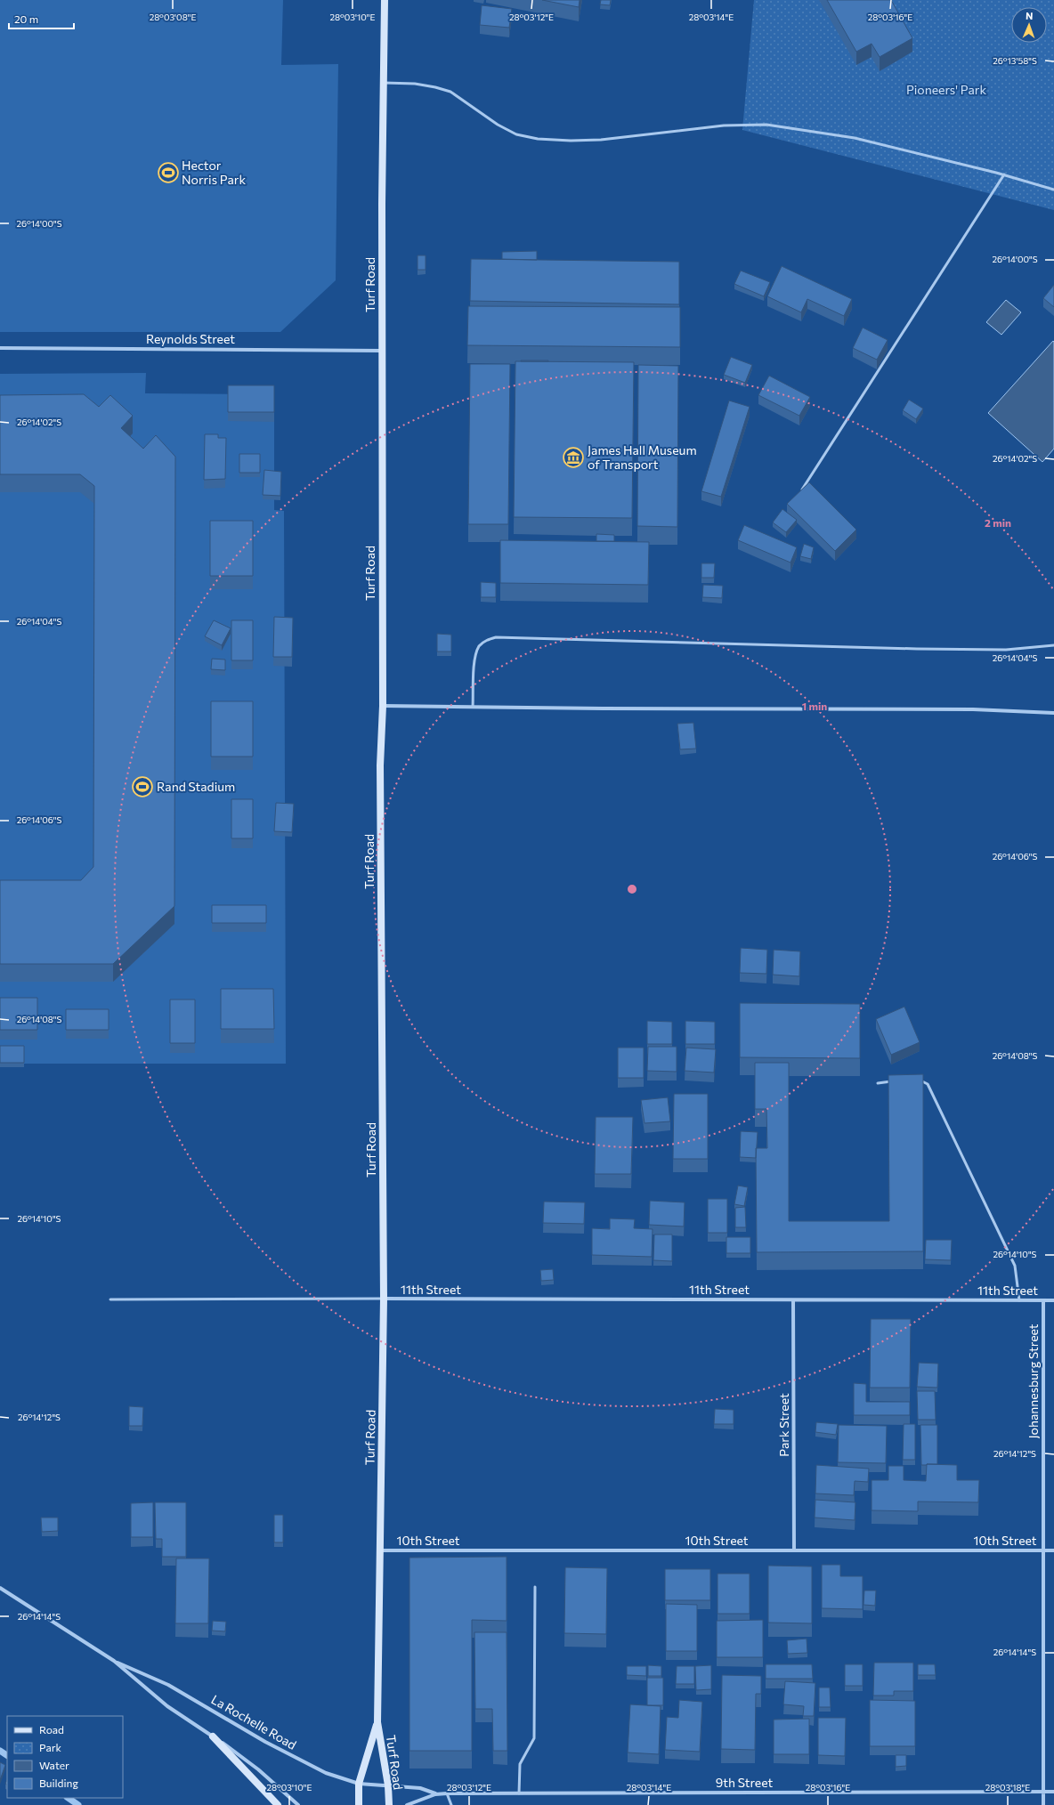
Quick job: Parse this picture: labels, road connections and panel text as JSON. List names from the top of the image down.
{
  "streets": {
    "main road": ["Turf Road"],
    "street": [
      "Reynolds Street",
      "11th Street",
      "Johannesburg Street",
      "Park Street",
      "10th Street",
      "La Rochelle Road",
      "9th Street"
    ]
  },
  "crossings": [
    ["Turf Road", "Reynolds Street"],
    ["Turf Road", "11th Street"],
    ["Turf Road", "10th Street"],
    ["Turf Road", "La Rochelle Road"],
    ["Turf Road", "9th Street"],
    ["11th Street", "Johannesburg Street"],
    ["11th Street", "Park Street"],
    ["Johannesburg Street", "10th Street"],
    ["Johannesburg Street", "9th Street"],
    ["Park Street", "10th Street"],
    ["La Rochelle Road", "9th Street"]
  ],
  "parks": ["Pioneers' Park"],
  "places": {
    "sports": ["Hector Norris Park", "Rand Stadium"],
    "museum": ["James Hall Museum of Transport"]
  },
  "legend": [
    "Road",
    "Park",
    "Water",
    "Building"
  ],
  "scale_bar": "20 m",
  "north": "top",
  "coordinates": [
    "28°03'08\"E",
    "28°03'10\"E",
    "28°03'12\"E",
    "28°03'14\"E",
    "28°03'16\"E",
    "26°13'58\"S",
    "26°14'00\"S",
    "26°14'02\"S",
    "26°14'04\"S",
    "26°14'06\"S",
    "26°14'08\"S",
    "26°14'10\"S",
    "26°14'12\"S",
    "26°14'14\"S",
    "28°03'18\"E"
  ],
  "rings": ["2 min", "1 min"]
}
